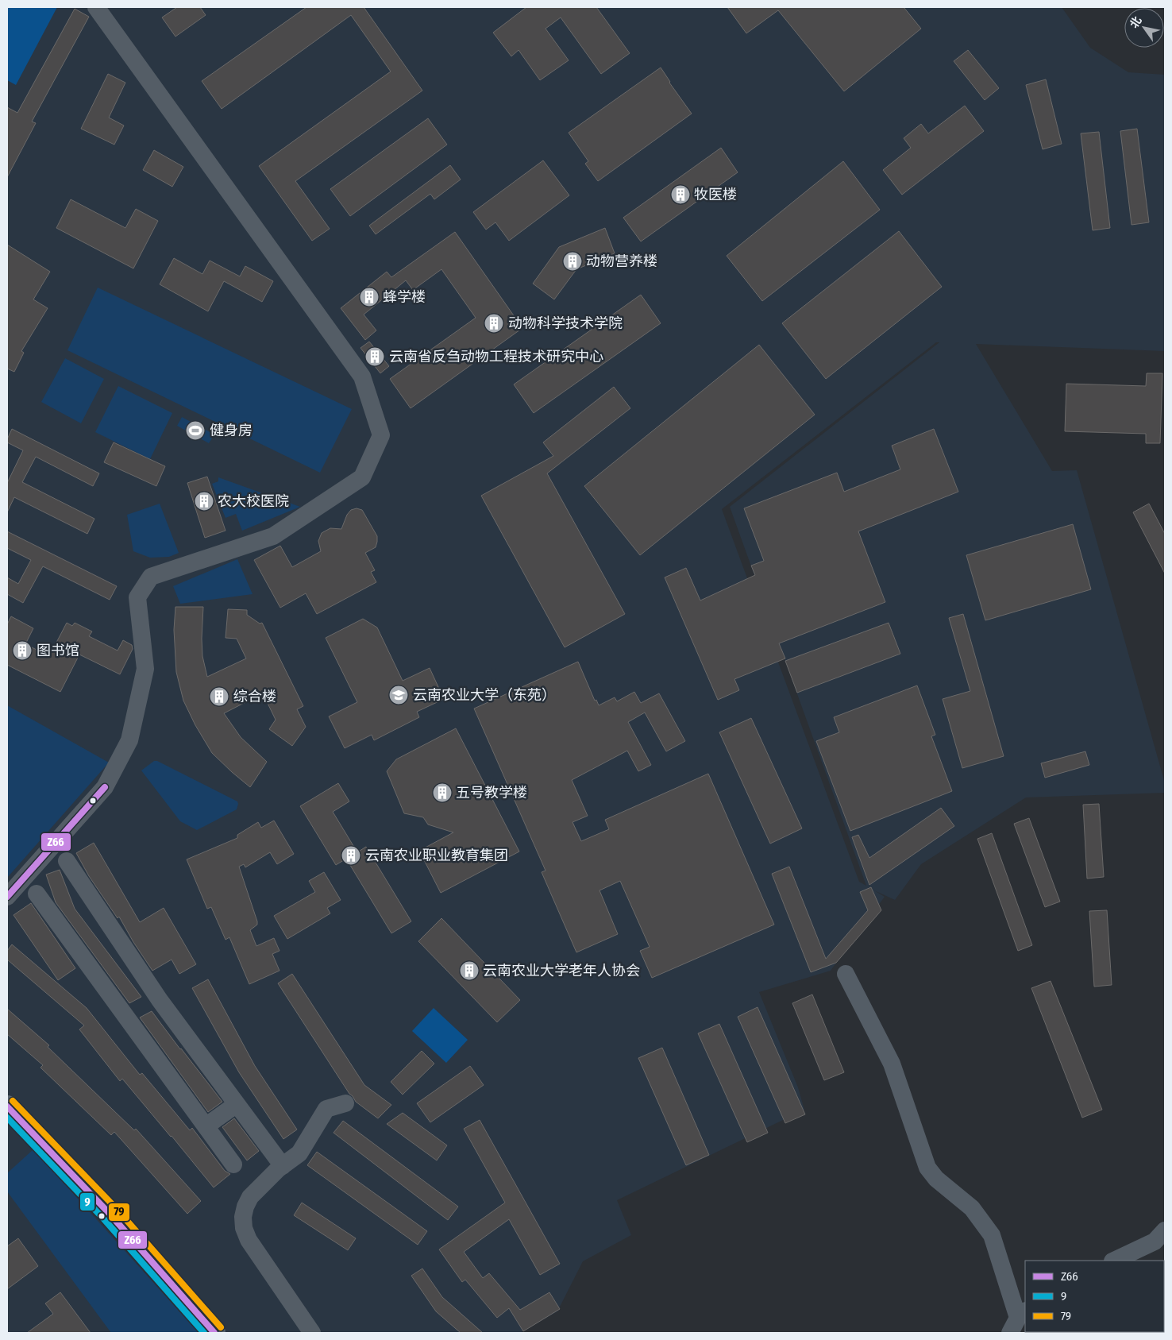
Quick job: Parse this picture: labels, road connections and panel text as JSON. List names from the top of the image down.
{
  "places": {
    "building": [
      "牧医楼",
      "动物营养楼",
      "蜂学楼",
      "动物科学技术学院",
      "云南省反刍动物工程技术研究中心",
      "农大校医院",
      "图书馆",
      "综合楼",
      "五号教学楼",
      "云南农业职业教育集团",
      "云南农业大学老年人协会"
    ],
    "sports": ["健身房"],
    "school or university": ["云南农业大学（东苑）"]
  },
  "lines": ["transit line Z66", "transit line 79", "transit line 9"],
  "legend": ["Z66", "9", "79"],
  "north": "top left"
}
